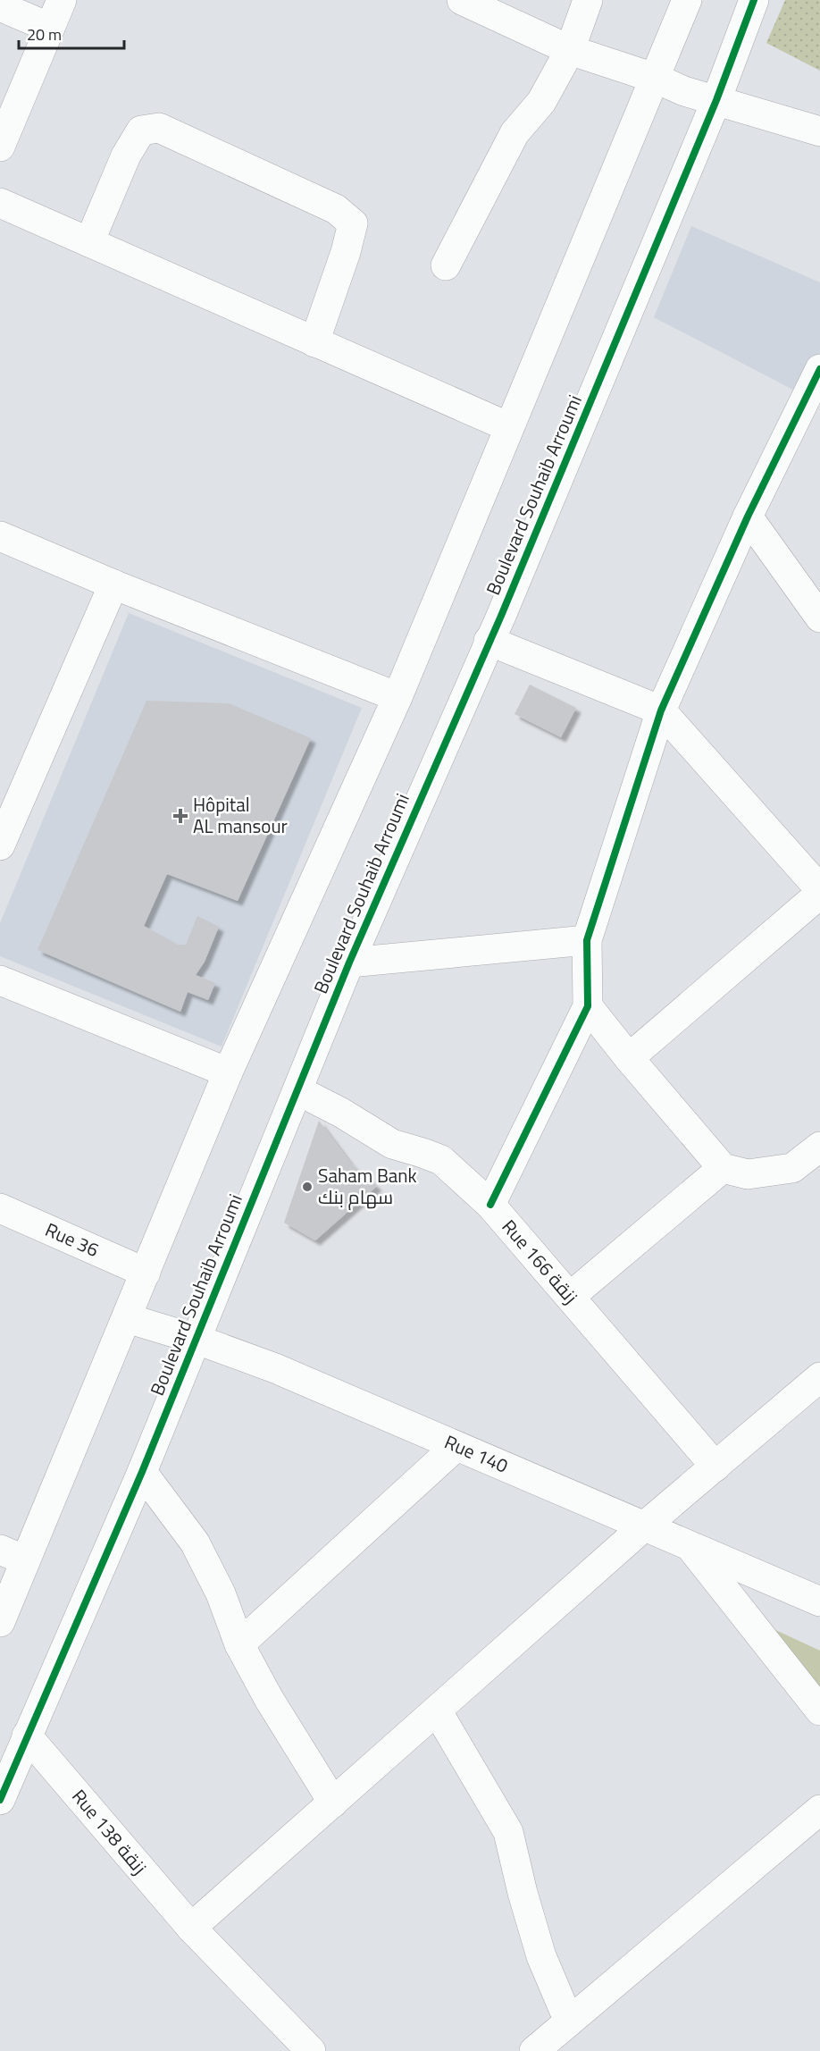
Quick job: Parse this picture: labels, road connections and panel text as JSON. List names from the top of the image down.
{
  "streets": {
    "street": [
      "Boulevard Souhaib Arroumi",
      "Rue 36",
      "Rue 166 زنقة",
      "Rue 140",
      "Rue 138 زنقة"
    ]
  },
  "crossings": [
    ["Boulevard Souhaib Arroumi", "Rue 166 زنقة"],
    ["Boulevard Souhaib Arroumi", "Rue 140"],
    ["Boulevard Souhaib Arroumi", "Rue 138 زنقة"]
  ],
  "places": {
    "health": ["Hôpital AL mansour"],
    "other": ["Saham Bank سهام بنك"]
  },
  "scale_bar": "20 m"
}
